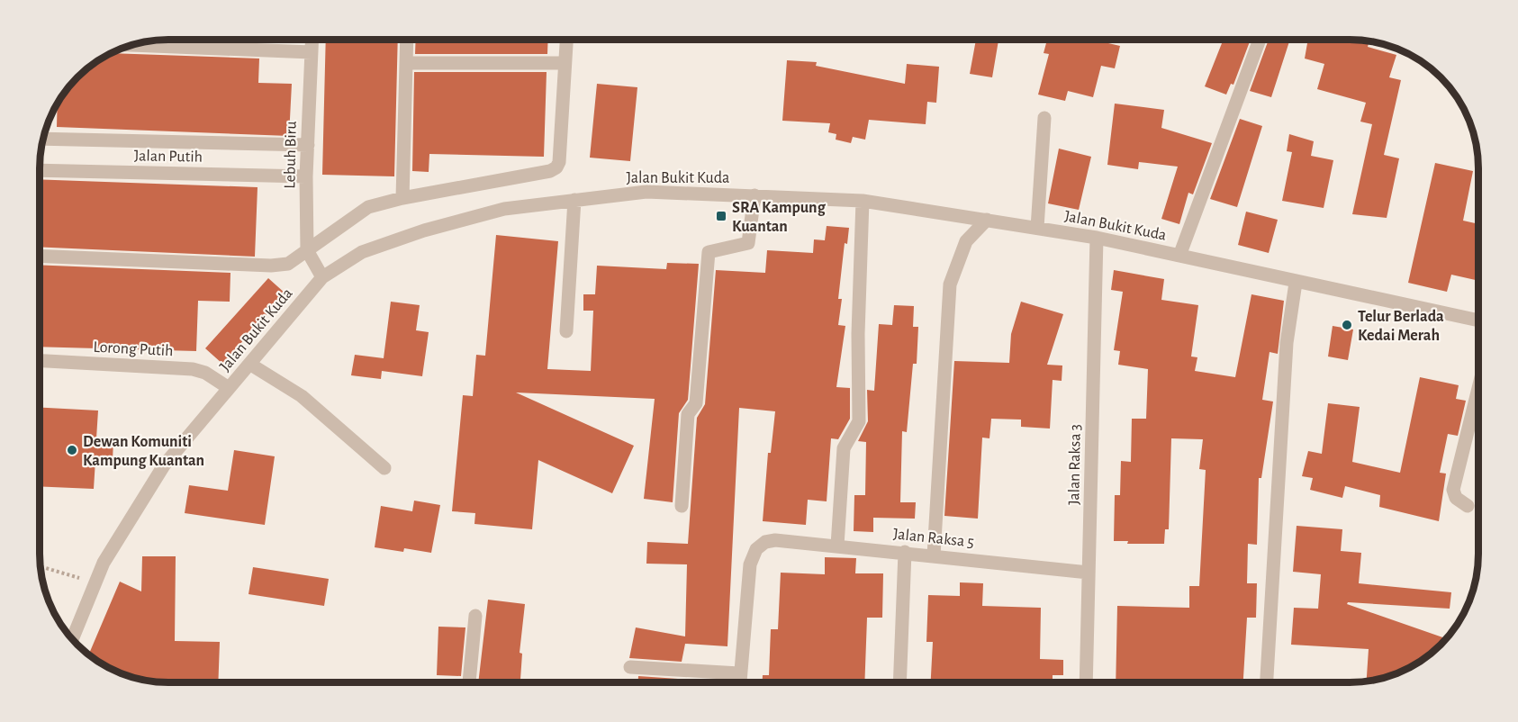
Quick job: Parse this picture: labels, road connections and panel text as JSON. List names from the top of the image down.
{
  "streets": {
    "street": [
      "Lebuh Biru",
      "Jalan Putih",
      "Jalan Bukit Kuda",
      "Lorong Putih",
      "Jalan Raksa 3",
      "Jalan Raksa 5"
    ]
  },
  "crossings": [
    ["Lebuh Biru", "Jalan Putih"],
    ["Lebuh Biru", "Jalan Bukit Kuda"],
    ["Jalan Bukit Kuda", "Lorong Putih"],
    ["Jalan Bukit Kuda", "Jalan Raksa 3"],
    ["Jalan Raksa 3", "Jalan Raksa 5"]
  ],
  "places": {
    "transit": ["SRA Kampung Kuantan"],
    "other": ["Telur Berlada Kedai Merah", "Dewan Komuniti Kampung Kuantan"]
  }
}
